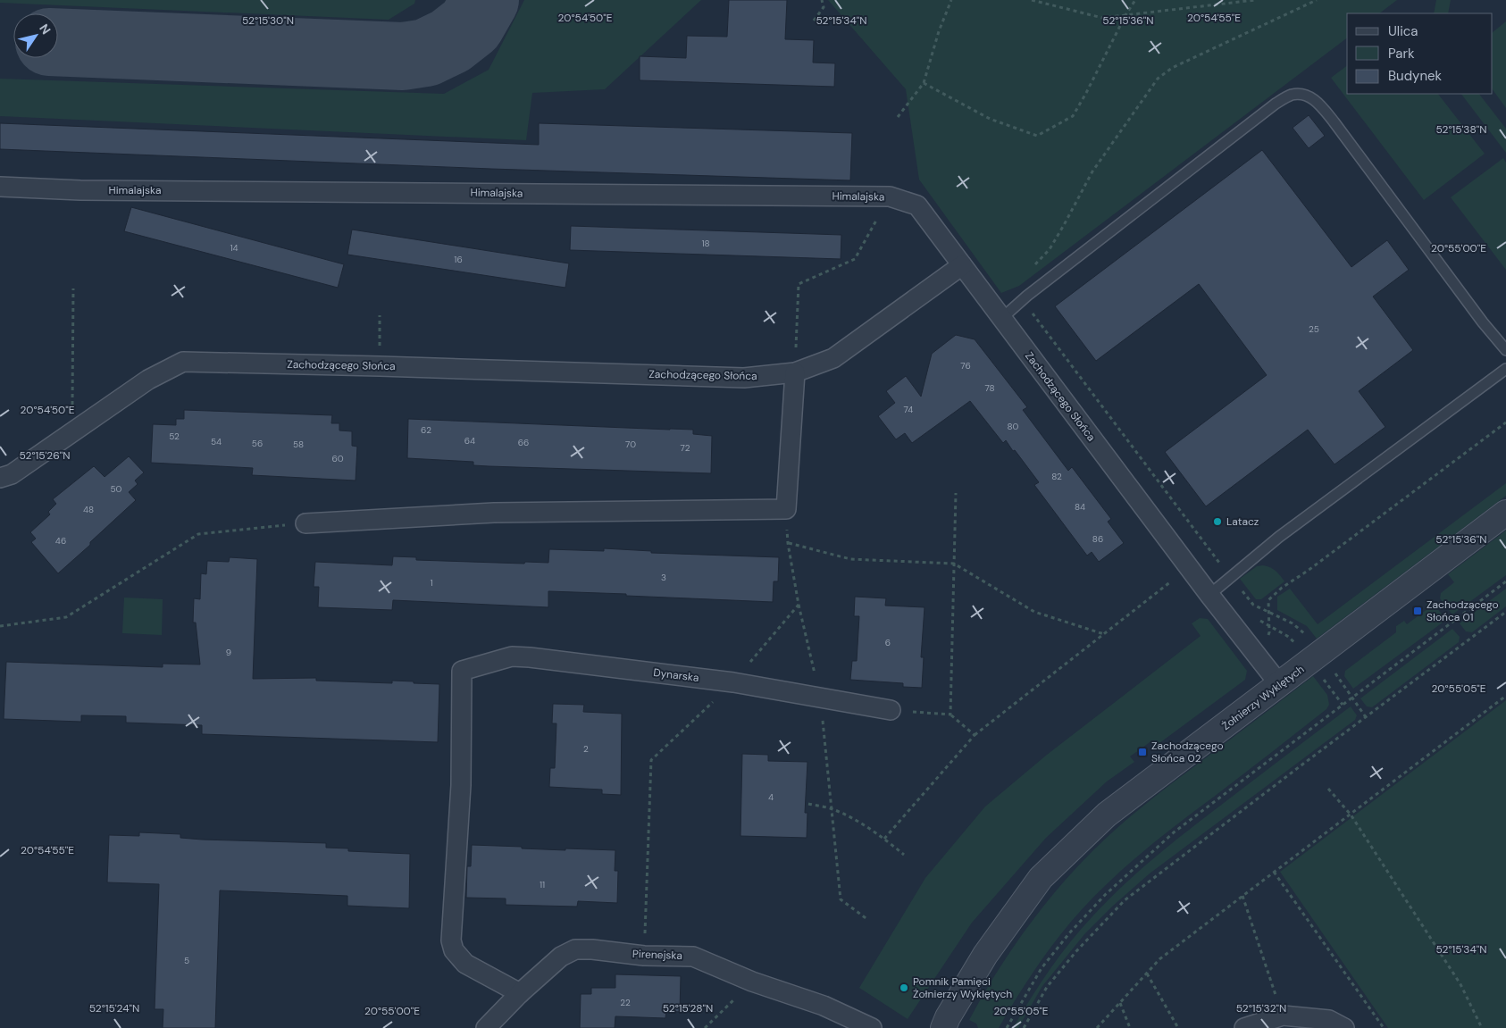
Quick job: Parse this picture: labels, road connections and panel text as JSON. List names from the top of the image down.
{
  "streets": {
    "street": [
      "Himalajska",
      "Zachodzącego Słońca",
      "Dynarska",
      "Żołnierzy Wyklętych",
      "Pirenejska"
    ]
  },
  "crossings": [
    ["Himalajska", "Zachodzącego Słońca"],
    ["Zachodzącego Słońca", "Żołnierzy Wyklętych"],
    ["Dynarska", "Pirenejska"]
  ],
  "places": {
    "other": ["Latacz", "Pomnik Pamięci Żołnierzy Wyklętych"],
    "transit": ["Zachodzącego Słońca 01", "Zachodzącego Słońca 02"]
  },
  "house_numbers": [
    "18",
    "14",
    "16",
    "25",
    "76",
    "78",
    "74",
    "80",
    "62",
    "52",
    "64",
    "54",
    "66",
    "56",
    "58",
    "70",
    "72",
    "60",
    "82",
    "50",
    "84",
    "48",
    "86",
    "46",
    "3",
    "1",
    "6",
    "9",
    "2",
    "4",
    "11",
    "5",
    "22"
  ],
  "legend": ["Ulica", "Park", "Budynek"],
  "north": "top right",
  "coordinates": [
    "20°54'55\"E",
    "20°54'50\"E",
    "52°15'30\"N",
    "52°15'34\"N",
    "52°15'36\"N",
    "52°15'38\"N",
    "20°55'00\"E",
    "52°15'26\"N",
    "20°55'05\"E",
    "52°15'24\"N",
    "52°15'28\"N",
    "52°15'32\"N"
  ]
}
